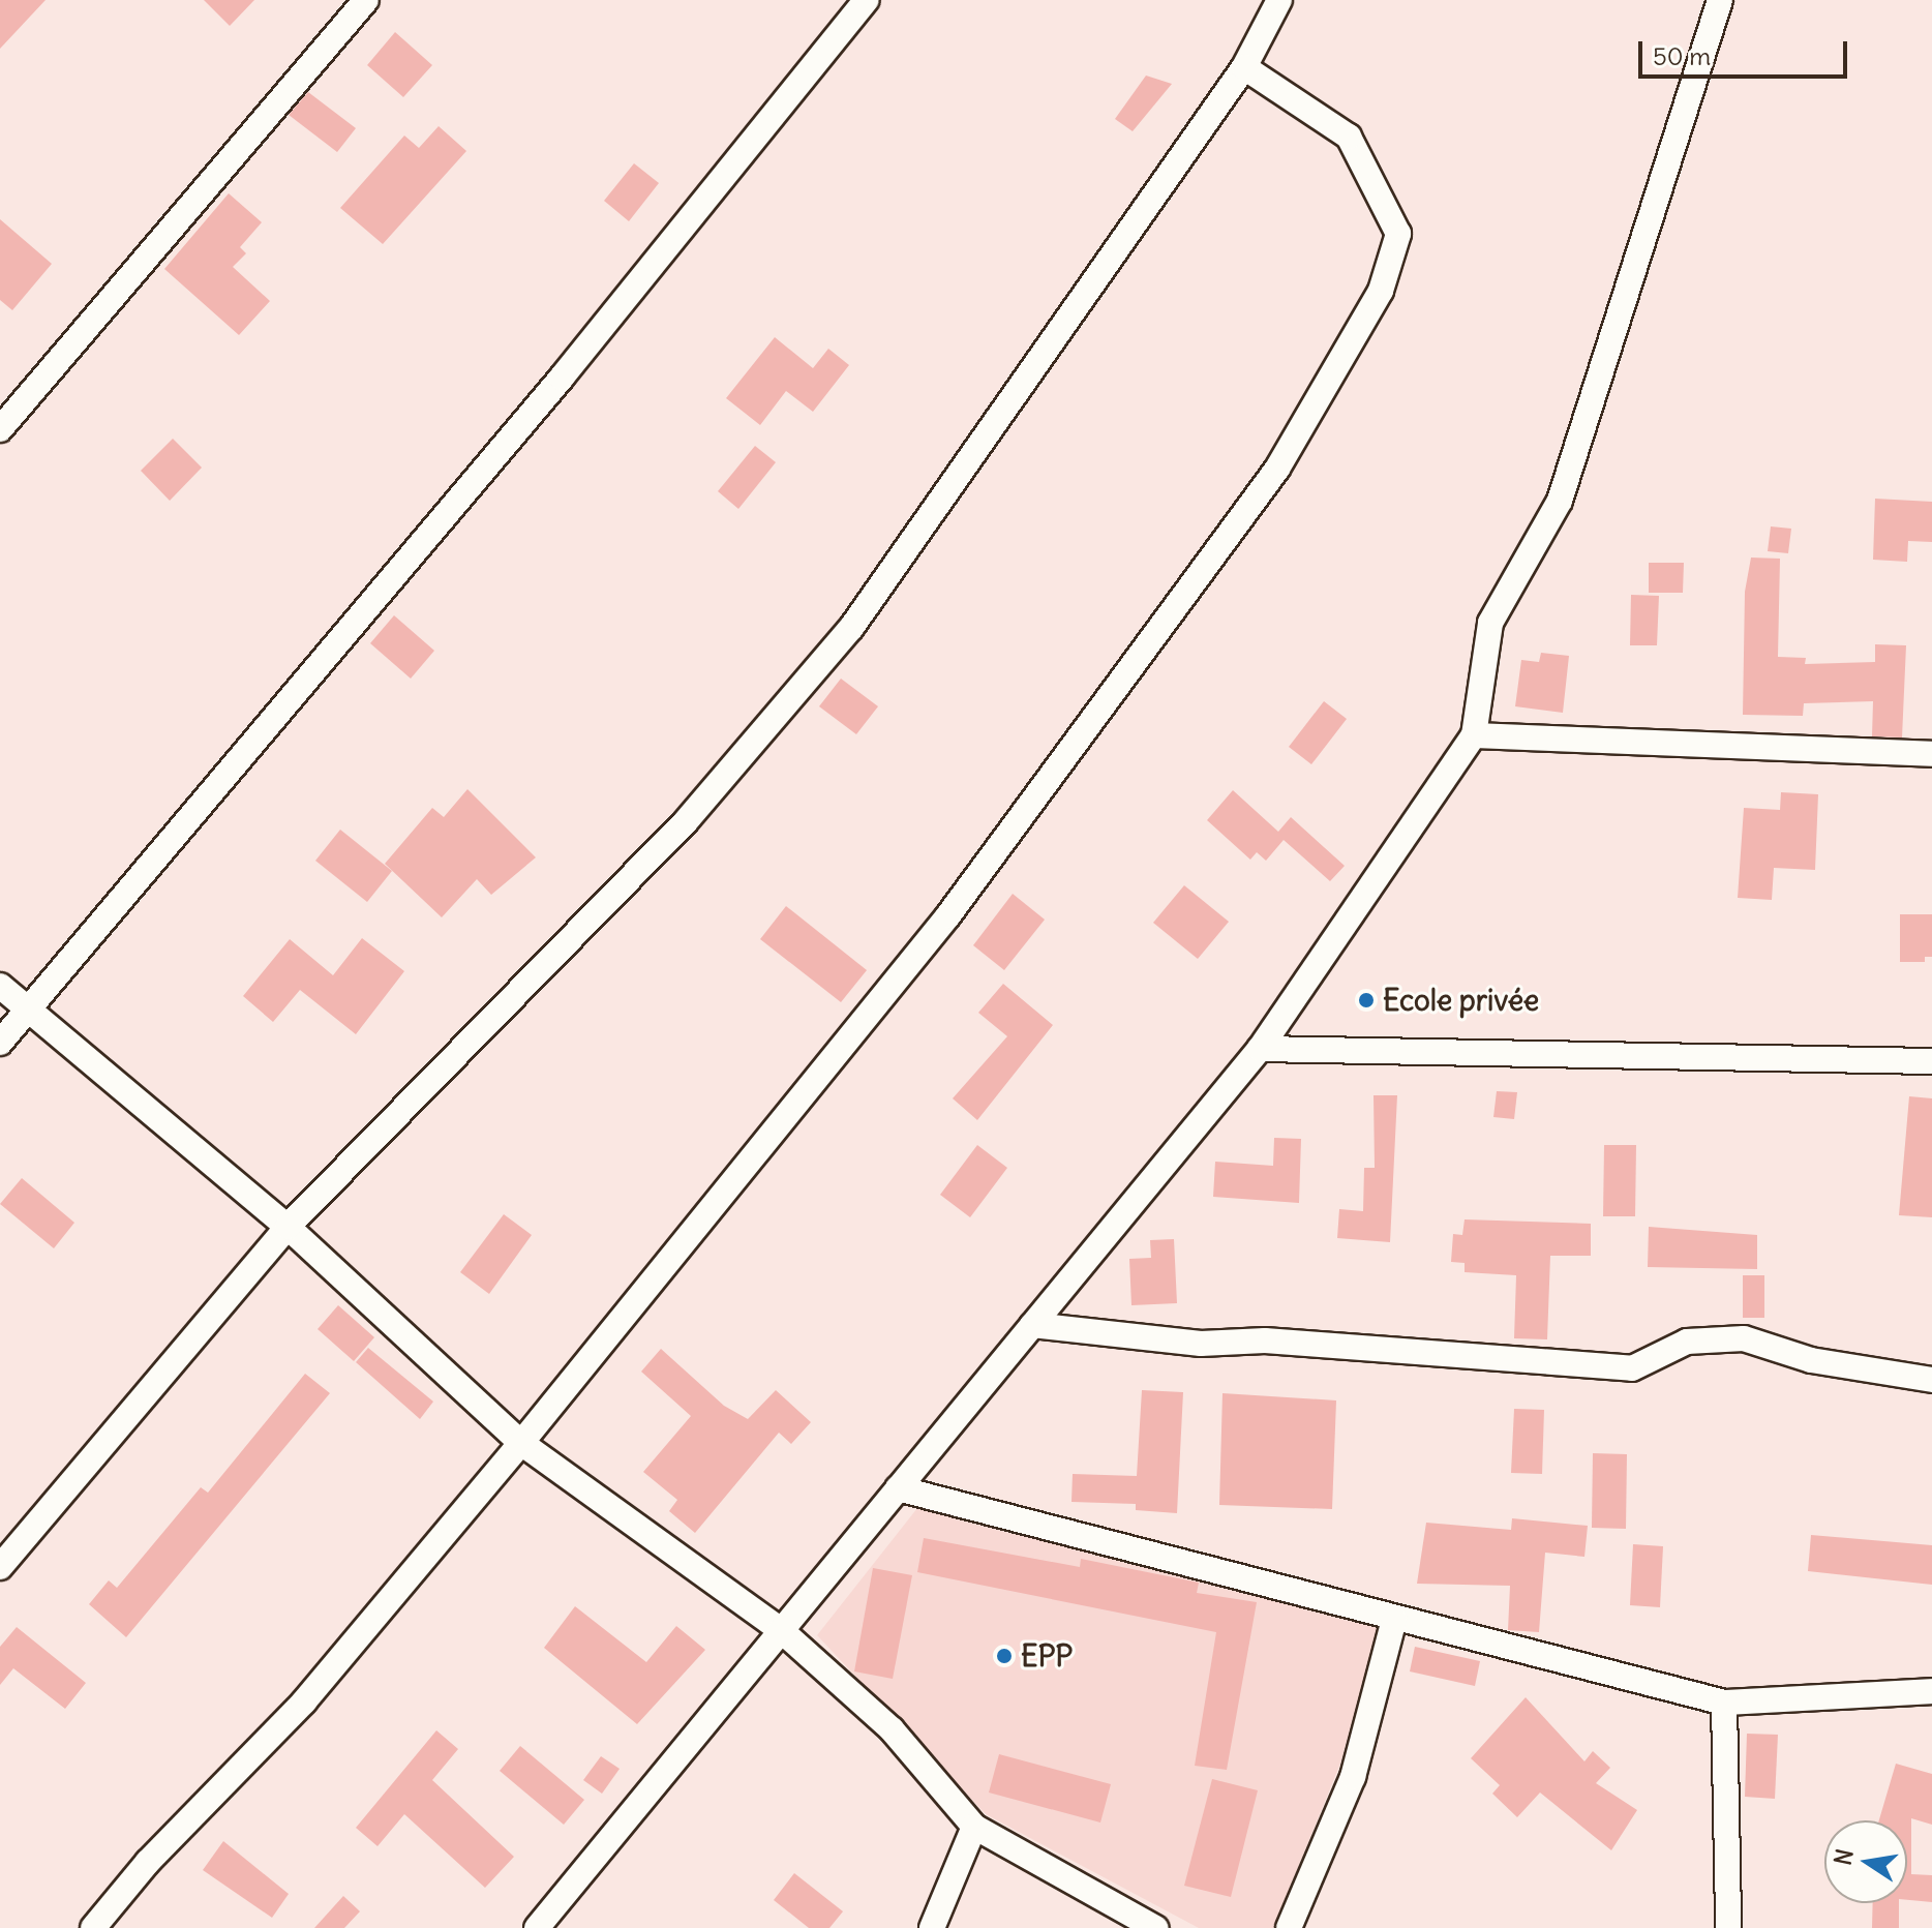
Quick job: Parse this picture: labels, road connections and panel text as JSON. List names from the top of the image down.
{
  "places": ["Ecole privée", "EPP"],
  "scale_bar": "50 m",
  "north": "left"
}
